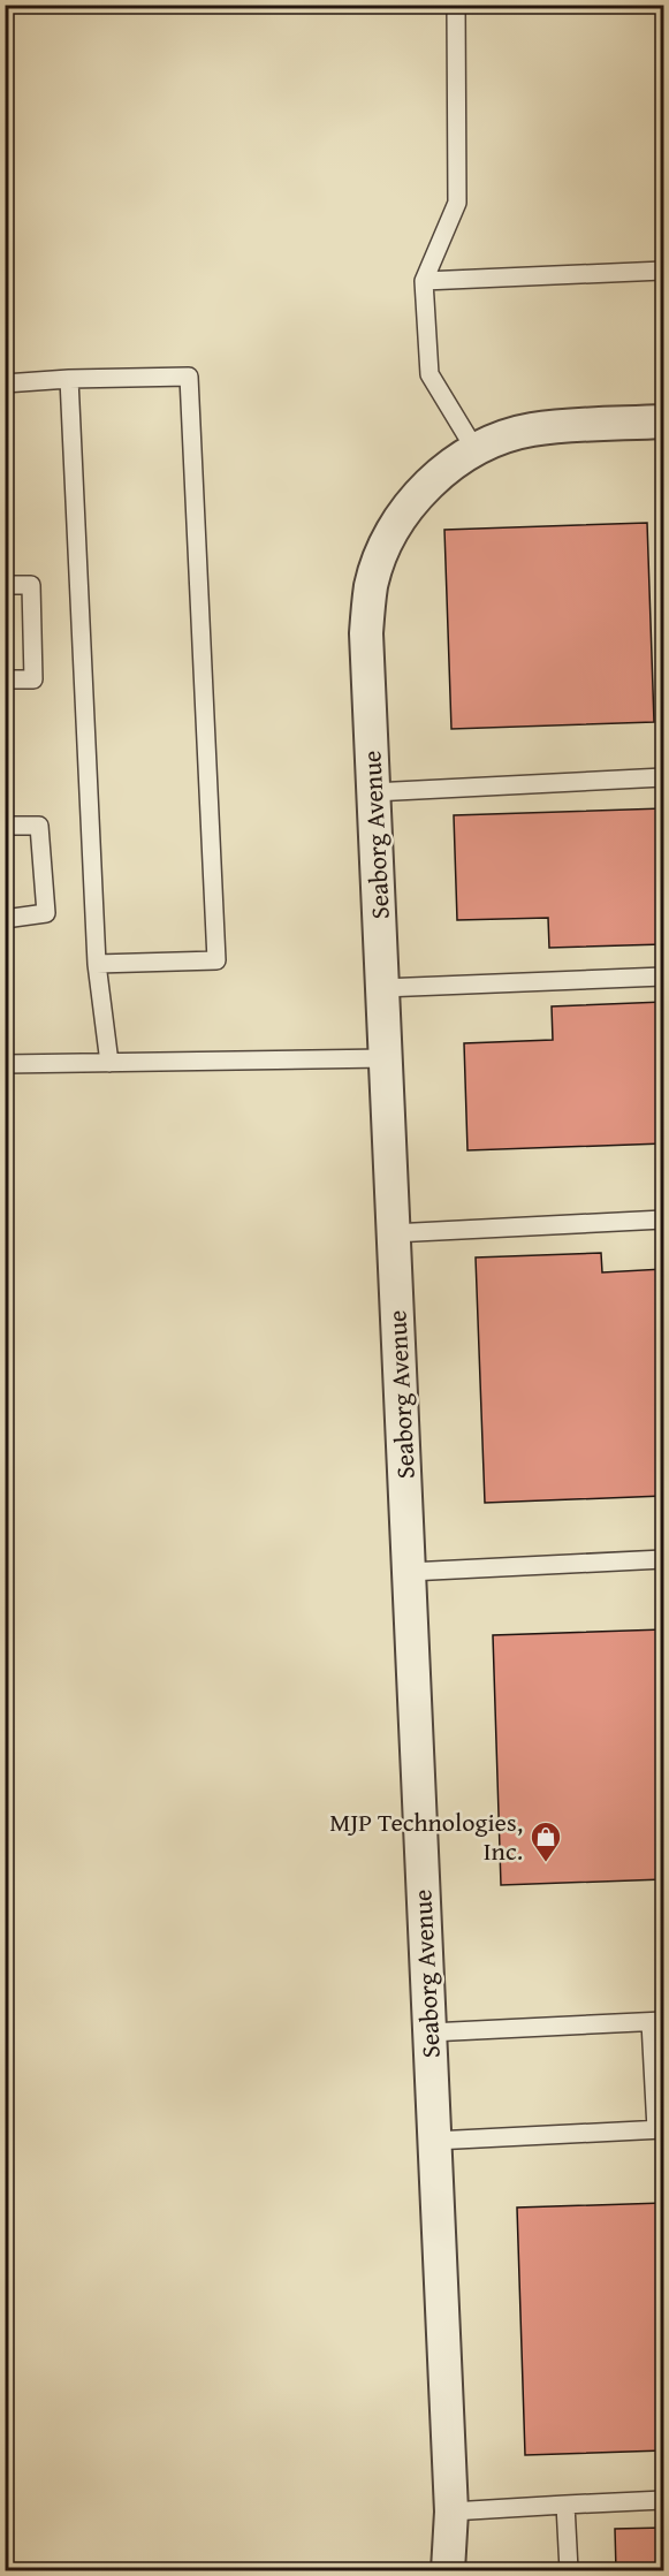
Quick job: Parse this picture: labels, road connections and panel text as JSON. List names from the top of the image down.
{
  "streets": {
    "street": ["Seaborg Avenue"]
  },
  "places": {
    "shop": ["MJP Technologies, Inc."]
  }
}
